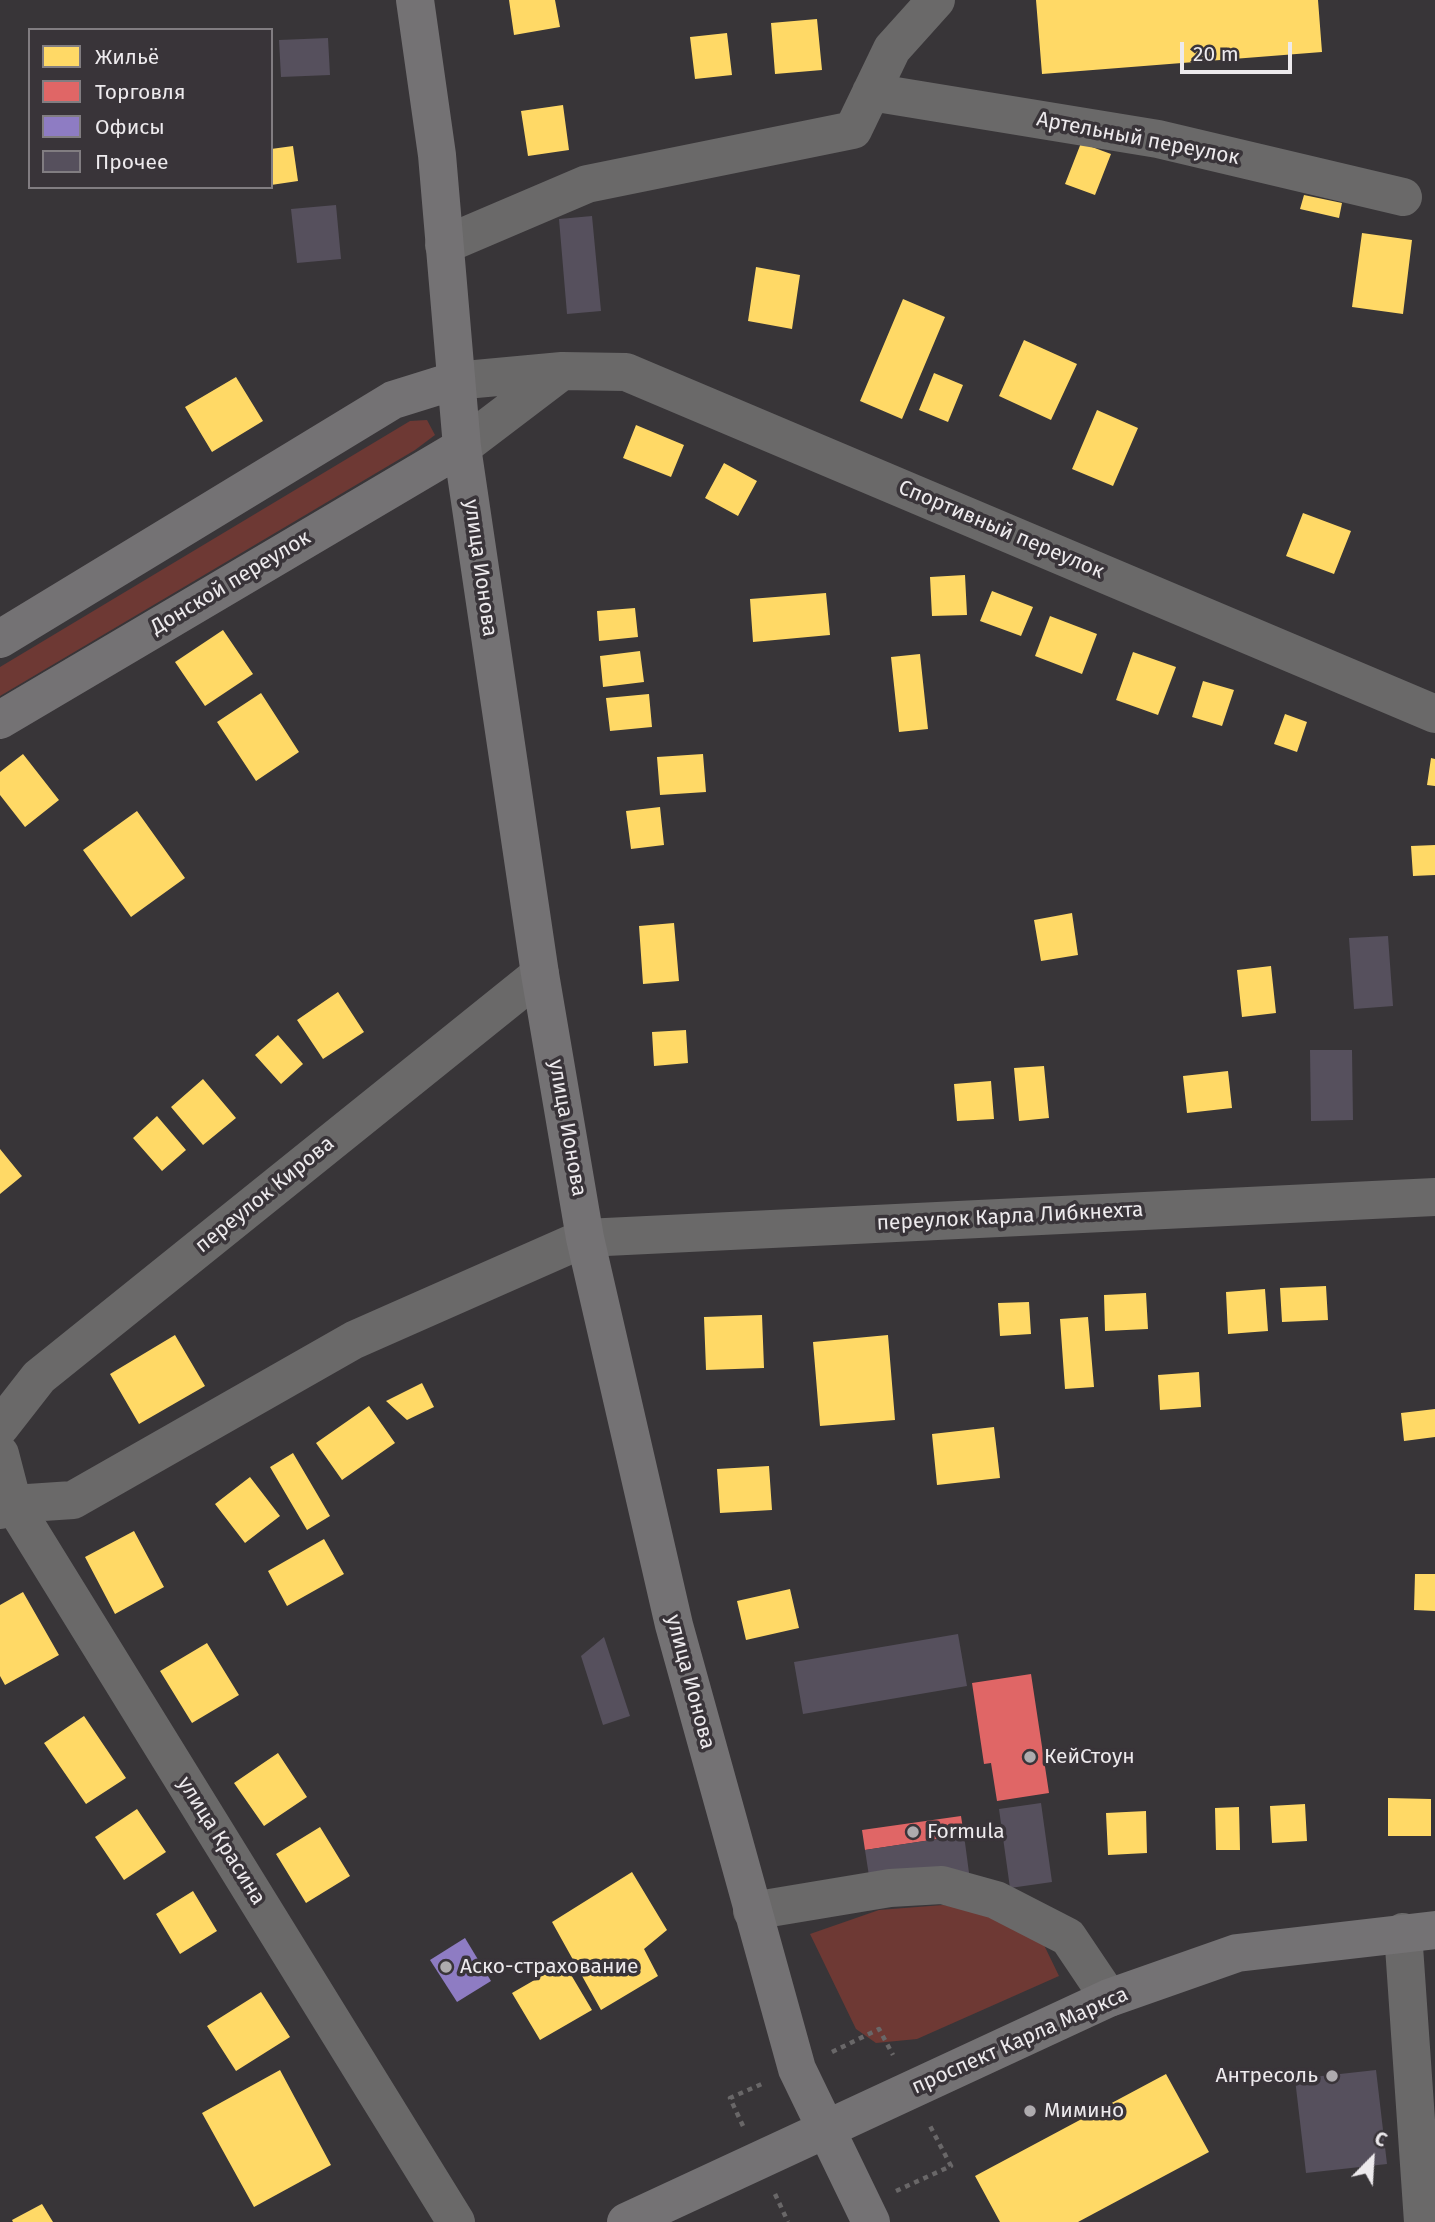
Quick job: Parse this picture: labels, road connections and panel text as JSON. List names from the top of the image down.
{
  "streets": {
    "main road": ["улица Ионова", "Донской переулок", "проспект Карла Маркса"],
    "street": [
      "Артельный переулок",
      "Спортивный переулок",
      "переулок Кирова",
      "переулок Карла Либкнехта",
      "улица Красина"
    ]
  },
  "crossings": [
    ["Спортивный переулок", "улица Ионова"],
    ["улица Ионова", "Донской переулок"],
    ["улица Ионова", "переулок Кирова"],
    ["улица Ионова", "переулок Карла Либкнехта"],
    ["улица Ионова", "проспект Карла Маркса"]
  ],
  "places": [
    "КейСтоун",
    "Formula",
    "Аско-страхование",
    "Антресоль",
    "Мимино"
  ],
  "legend": [
    "Жильё",
    "Торговля",
    "Офисы",
    "Прочее"
  ],
  "scale_bar": "20 m",
  "north": "top right"
}
